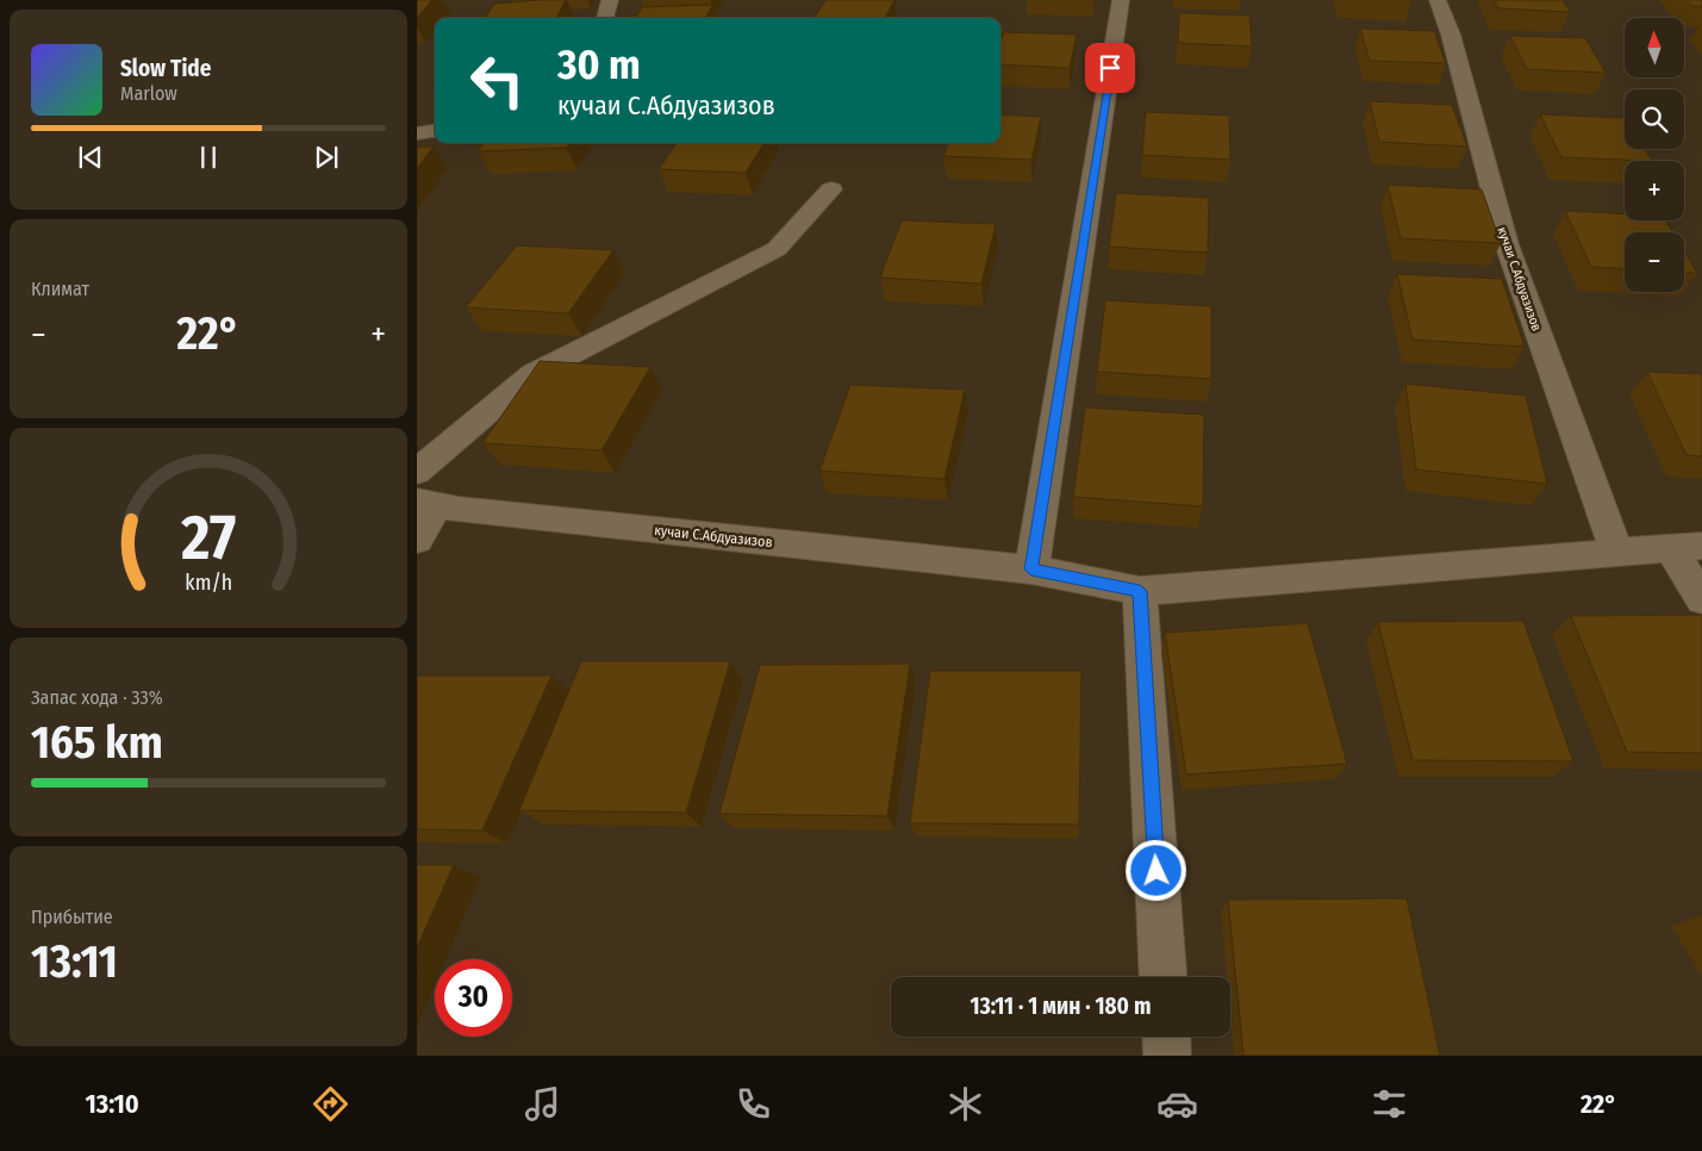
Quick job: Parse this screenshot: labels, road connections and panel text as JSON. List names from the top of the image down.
{
  "streets": {
    "street": ["кучаи С.Абдуазизов"]
  },
  "north": "top",
  "page": {
    "map_buttons": ["+", "−"],
    "turn": ["30 m", "кучаи С.Абдуазизов"],
    "song": ["Slow Tide", "Marlow"],
    "tile": [
      "Климат",
      ["Запас хода · 33%", "165 km"],
      ["Прибытие", "13:11"]
    ],
    "heat": ["−", "22°", "+"],
    "limit": "30",
    "trip": "13:11 · 1 мин · 180 m",
    "tabs": ["13:10", "22°"],
    "gauge": ["27", "km/h"]
  }
}
